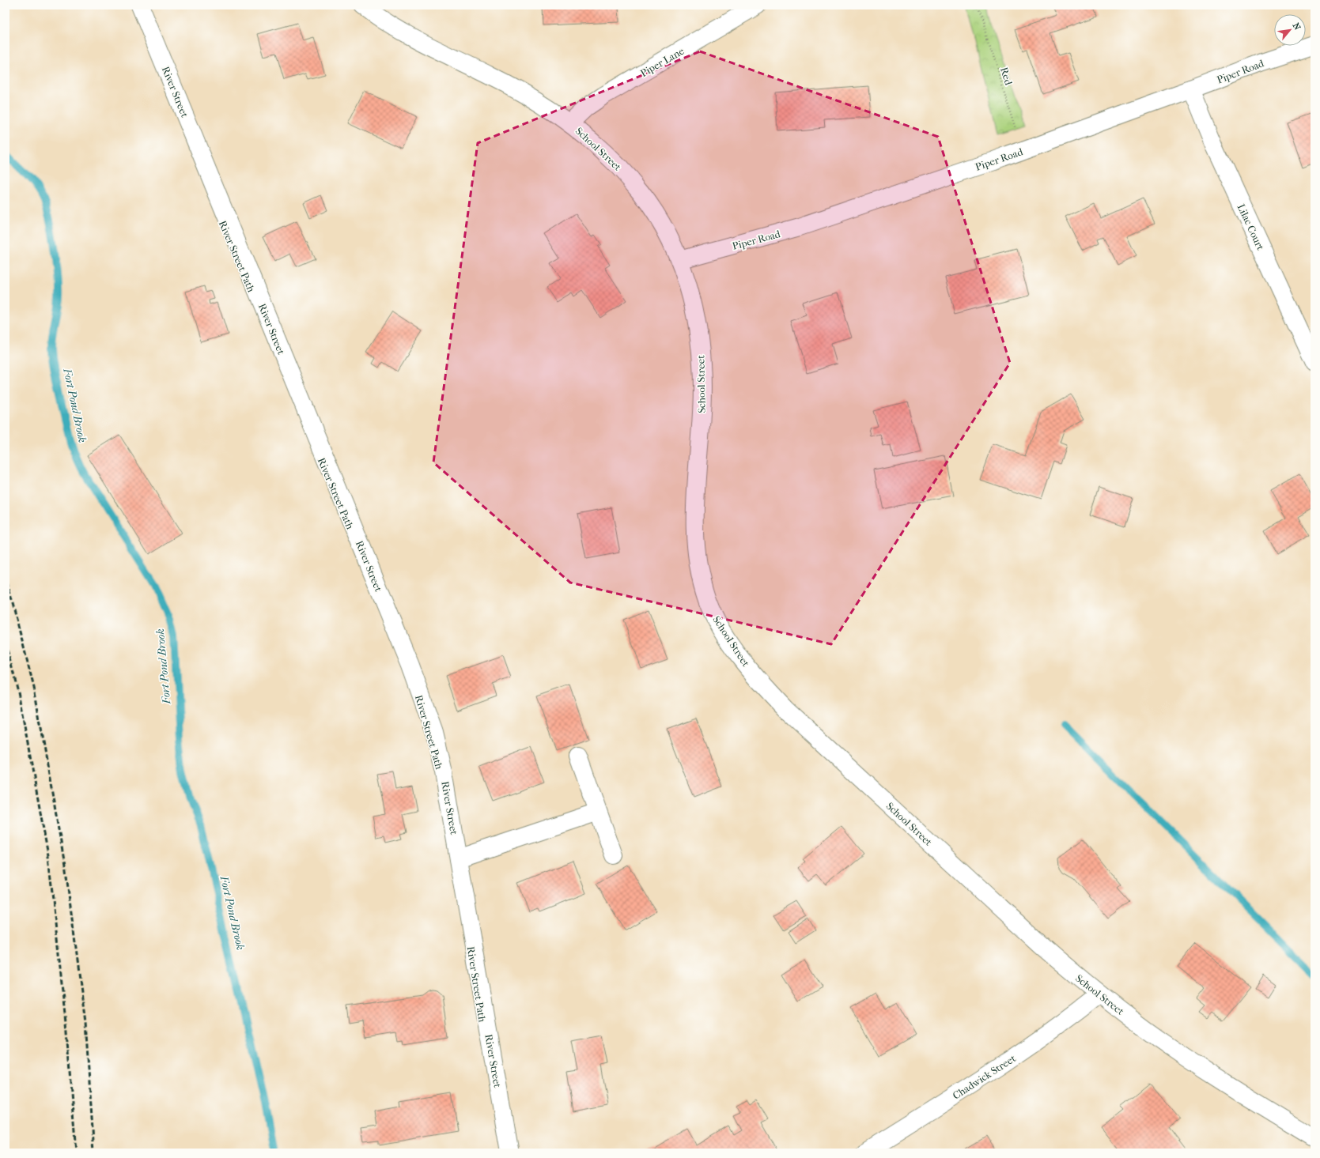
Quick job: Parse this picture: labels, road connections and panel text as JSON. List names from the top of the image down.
{
  "streets": {
    "street": [
      "Piper Lane",
      "Piper Road",
      "River Street",
      "School Street",
      "Lilac Court",
      "Chadwick Street"
    ],
    "path": ["Red"]
  },
  "crossings": [
    ["Piper Lane", "School Street"],
    ["Piper Road", "Red"],
    ["Piper Road", "School Street"],
    ["Piper Road", "Lilac Court"],
    ["School Street", "Chadwick Street"]
  ],
  "water": ["Fort Pond Brook"],
  "north": "top right"
}
